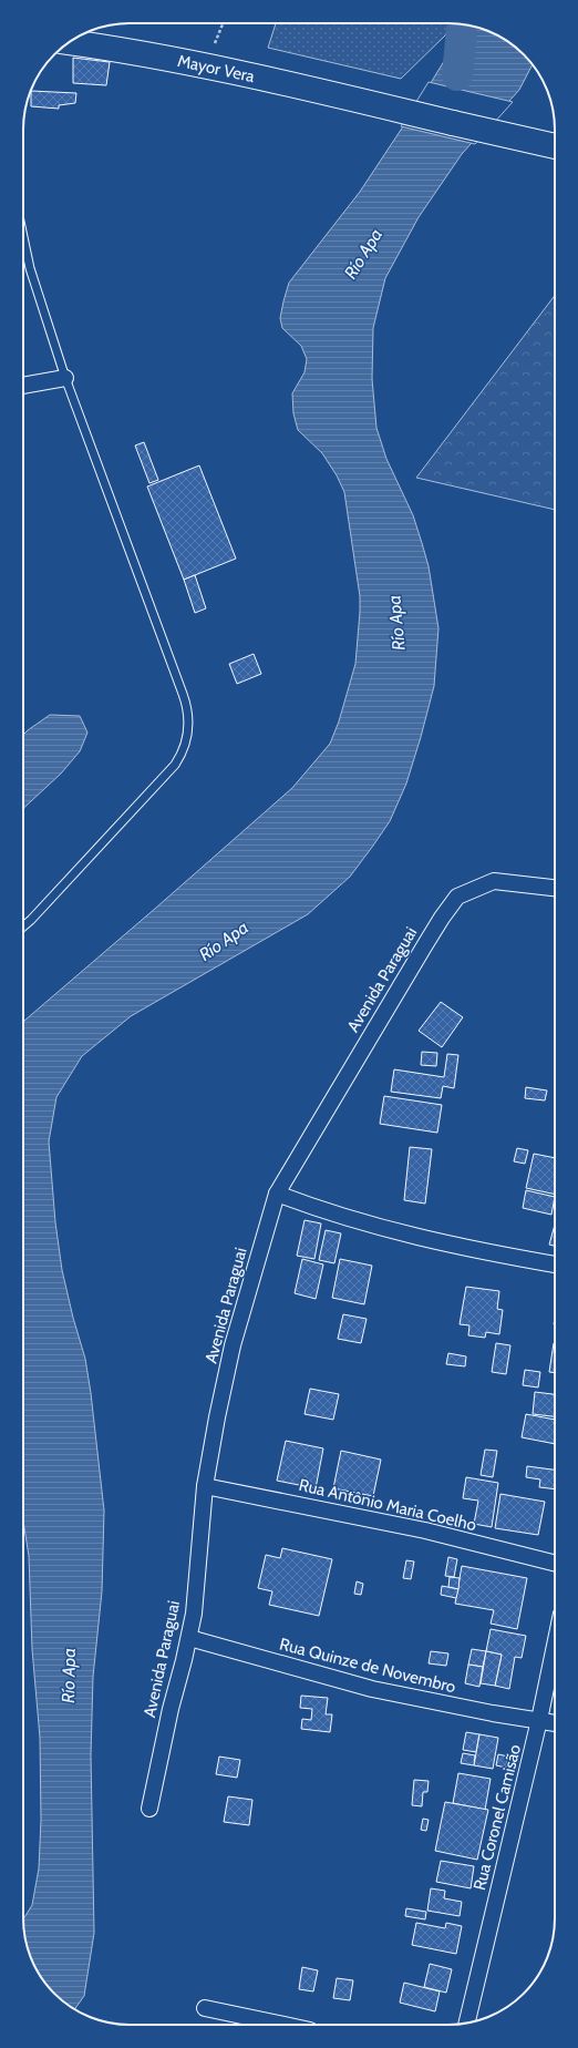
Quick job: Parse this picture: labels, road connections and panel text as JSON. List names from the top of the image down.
{
  "streets": {
    "main road": ["Mayor Vera"],
    "street": [
      "Avenida Paraguai",
      "Rua Antônio Maria Coelho",
      "Rua Quinze de Novembro",
      "Rua Coronel Camisão"
    ]
  },
  "crossings": [
    ["Avenida Paraguai", "Rua Antônio Maria Coelho"],
    ["Avenida Paraguai", "Rua Quinze de Novembro"],
    ["Rua Quinze de Novembro", "Rua Coronel Camisão"]
  ],
  "water": ["Río Apa"]
}
